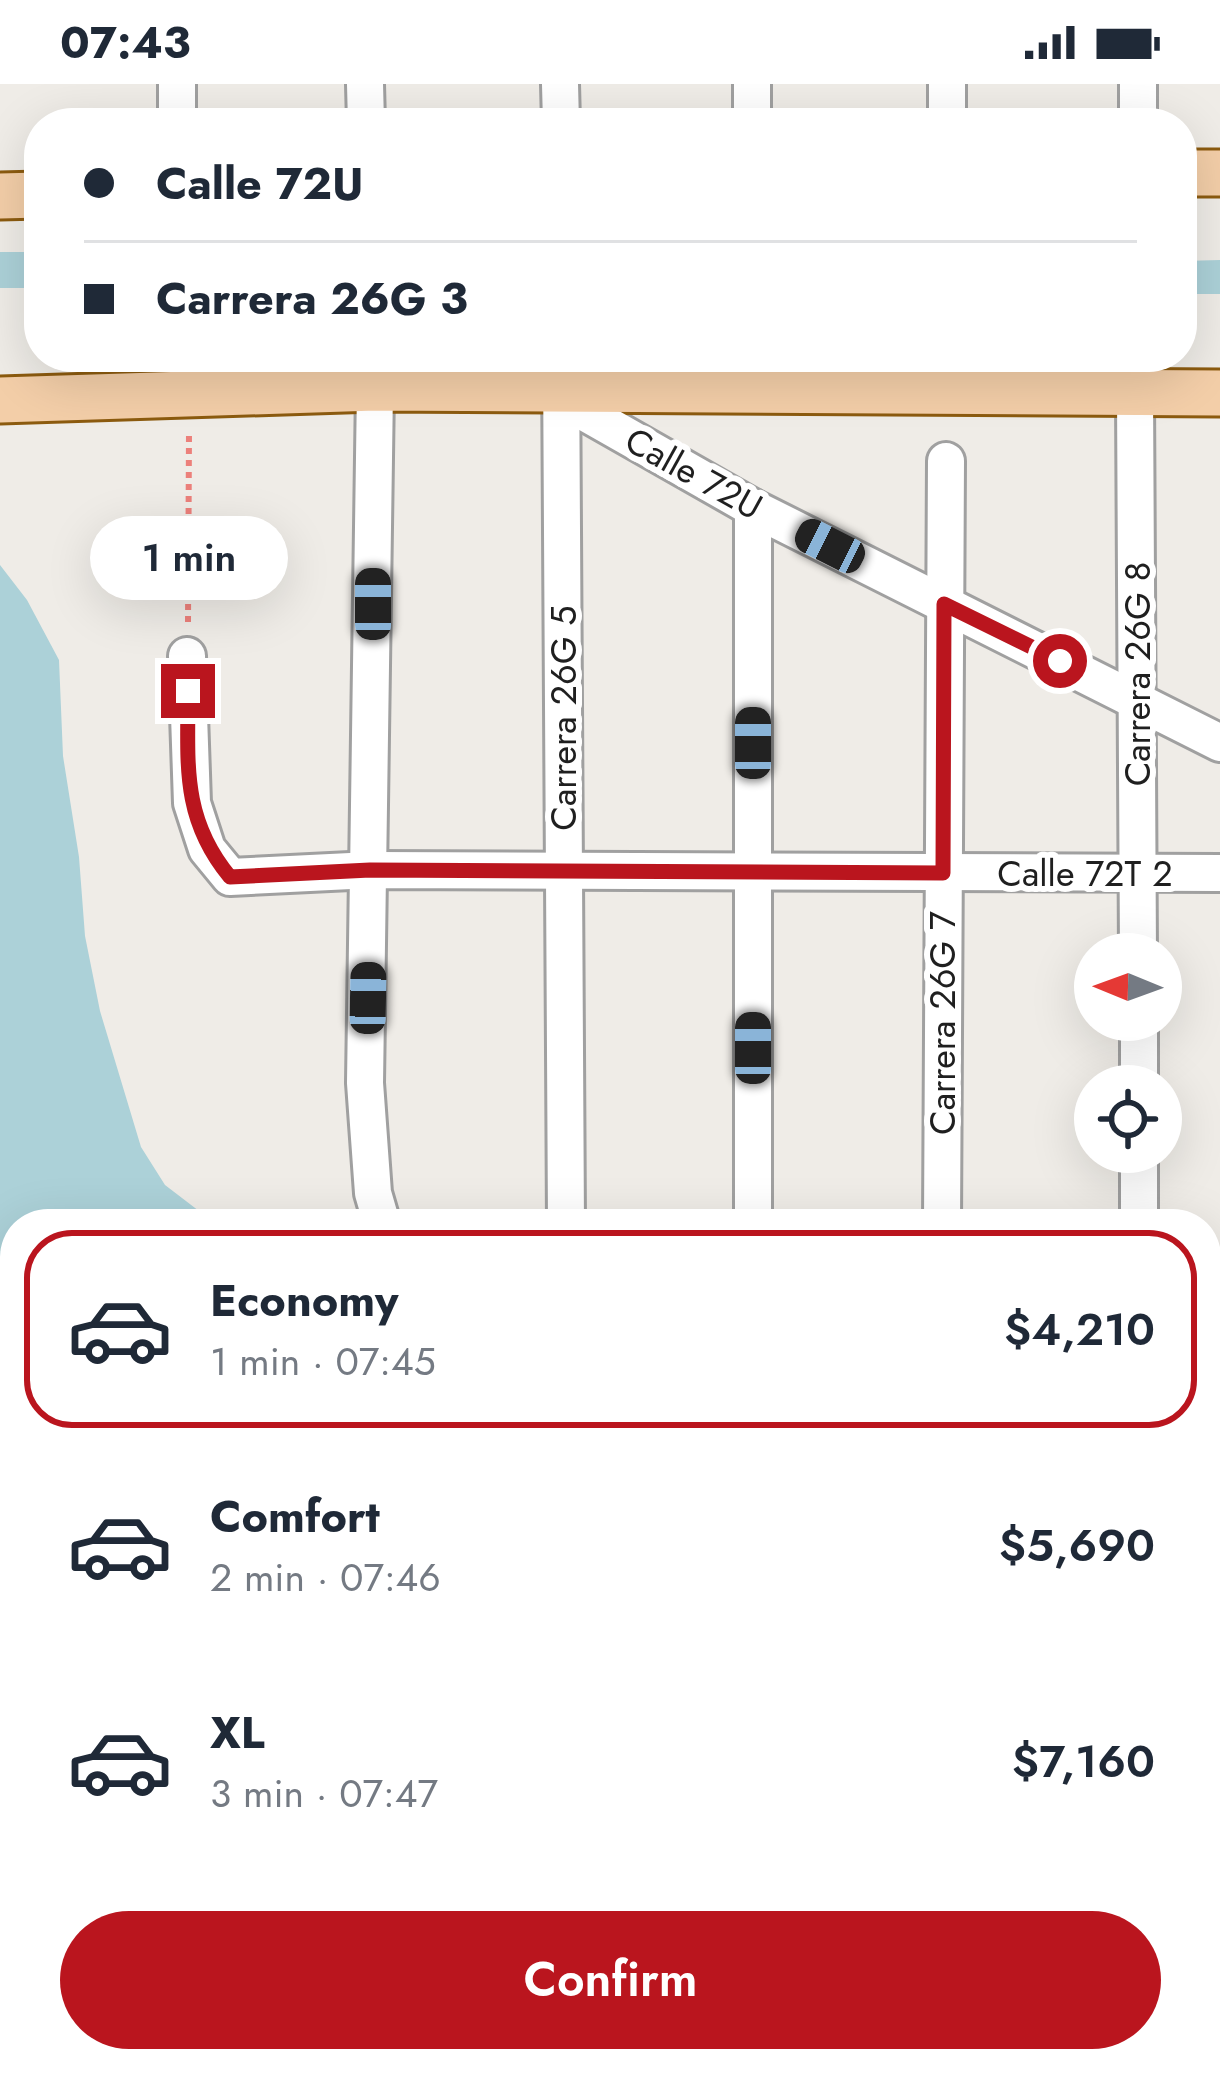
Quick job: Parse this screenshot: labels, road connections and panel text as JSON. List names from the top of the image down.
{
  "streets": {
    "street": [
      "Calle 72U",
      "Carrera 26G 8",
      "Carrera 26G 5",
      "Calle 72T 2",
      "Carrera 26G 7"
    ]
  },
  "crossings": [
    ["Calle 72U", "Carrera 26G 8"],
    ["Calle 72U", "Carrera 26G 5"],
    ["Calle 72U", "Carrera 26G 7"],
    ["Carrera 26G 8", "Calle 72T 2"],
    ["Carrera 26G 5", "Calle 72T 2"],
    ["Calle 72T 2", "Carrera 26G 7"]
  ],
  "north": "left",
  "page": {
    "status": "07:43",
    "banner": ["Calle 72U", "Carrera 26G 3"],
    "bubble": "1 min",
    "list": [
      {
        "name": "Economy",
        "note": "1 min · 07:45",
        "value": "$4,210"
      },
      {
        "name": "Comfort",
        "note": "2 min · 07:46",
        "value": "$5,690"
      },
      {
        "name": "XL",
        "note": "3 min · 07:47",
        "value": "$7,160"
      }
    ],
    "buttons": "Confirm"
  }
}
